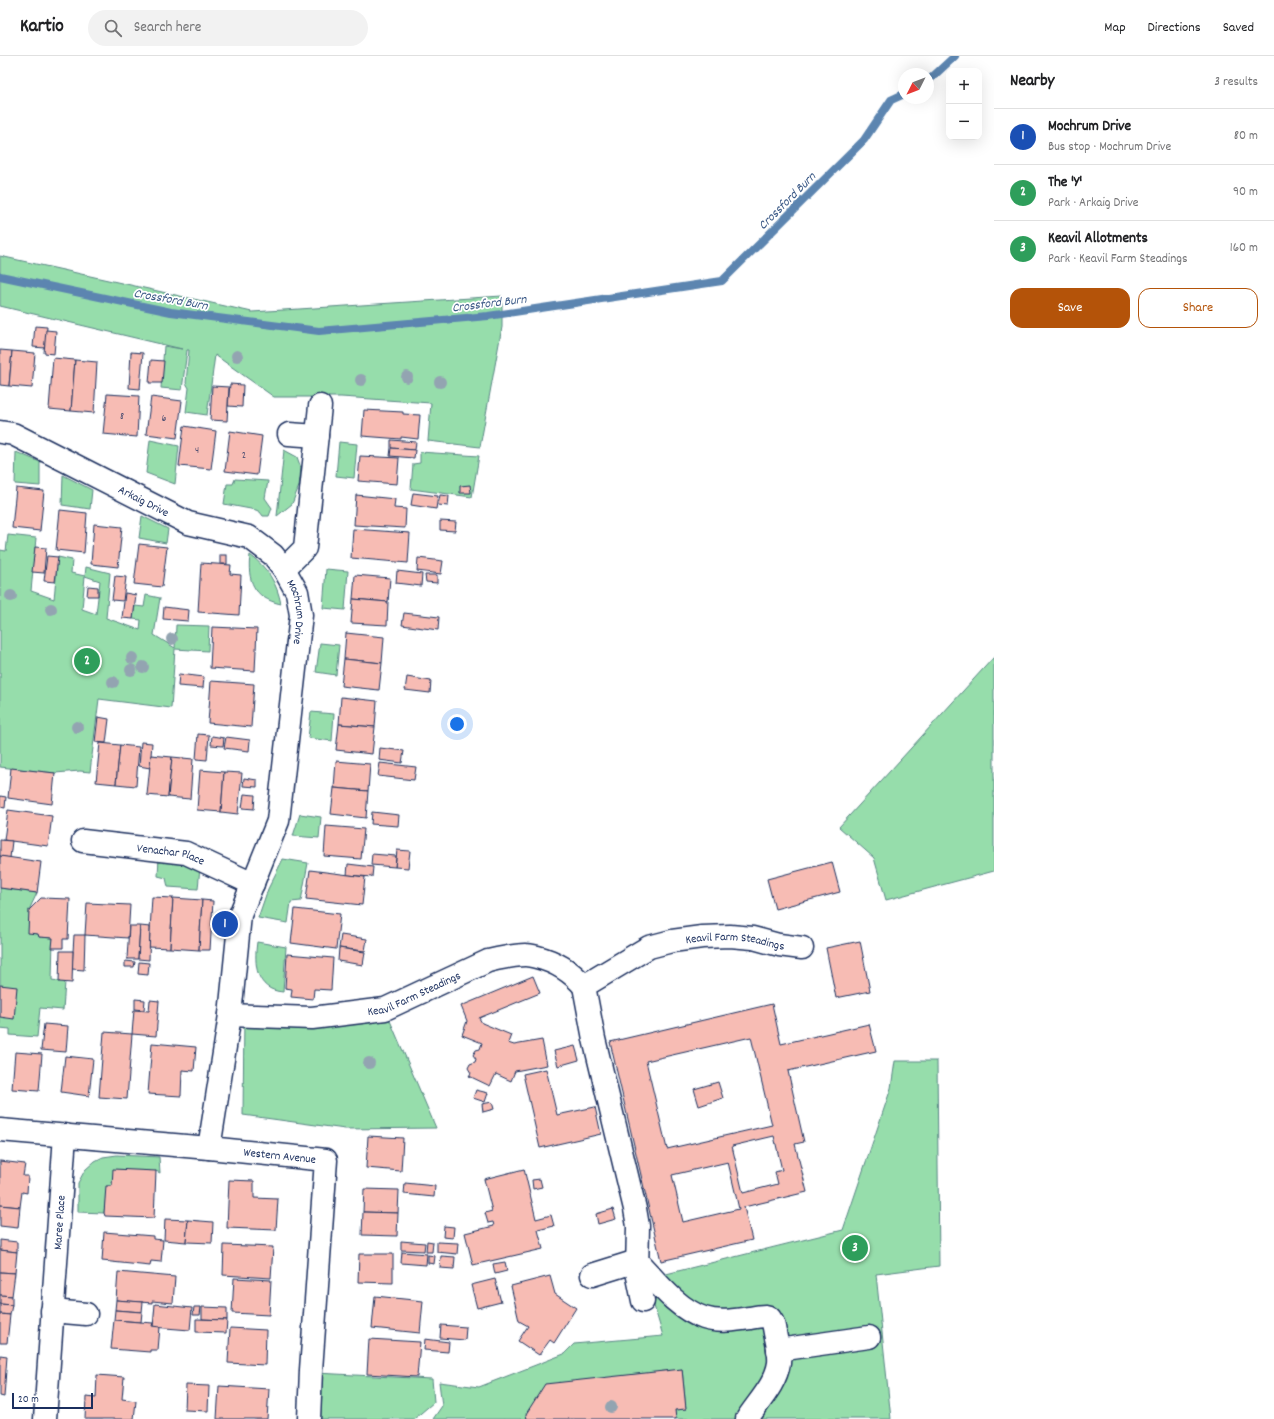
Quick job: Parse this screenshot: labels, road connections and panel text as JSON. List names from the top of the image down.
{
  "streets": {
    "street": [
      "Arkaig Drive",
      "Mochrum Drive",
      "Venachar Place",
      "Keavil Farm Steadings",
      "Western Avenue",
      "Maree Place"
    ]
  },
  "crossings": [
    ["Arkaig Drive", "Mochrum Drive"],
    ["Mochrum Drive", "Venachar Place"],
    ["Mochrum Drive", "Keavil Farm Steadings"],
    ["Mochrum Drive", "Western Avenue"],
    ["Western Avenue", "Maree Place"]
  ],
  "water": ["Crossford Burn"],
  "house_numbers": [
    "8",
    "6",
    "4",
    "2"
  ],
  "scale_bar": "20 m",
  "north": "bottom left",
  "page": {
    "header": "Kartio",
    "search": "Search here",
    "nav": ["Map", "Directions", "Saved"],
    "heading": ["Nearby", "3 results"],
    "map_buttons": ["+", "−"],
    "list": [
      {
        "mark": "1",
        "name": "Mochrum Drive",
        "note": "Bus stop · Mochrum Drive",
        "value": "80 m"
      },
      {
        "mark": "2",
        "name": "The 'Y'",
        "note": "Park · Arkaig Drive",
        "value": "90 m"
      },
      {
        "mark": "3",
        "name": "Keavil Allotments",
        "note": "Park · Keavil Farm Steadings",
        "value": "160 m"
      }
    ],
    "buttons": ["Save", "Share"],
    "pins": ["2", "1", "3"],
    "scale": "20 m"
  }
}
